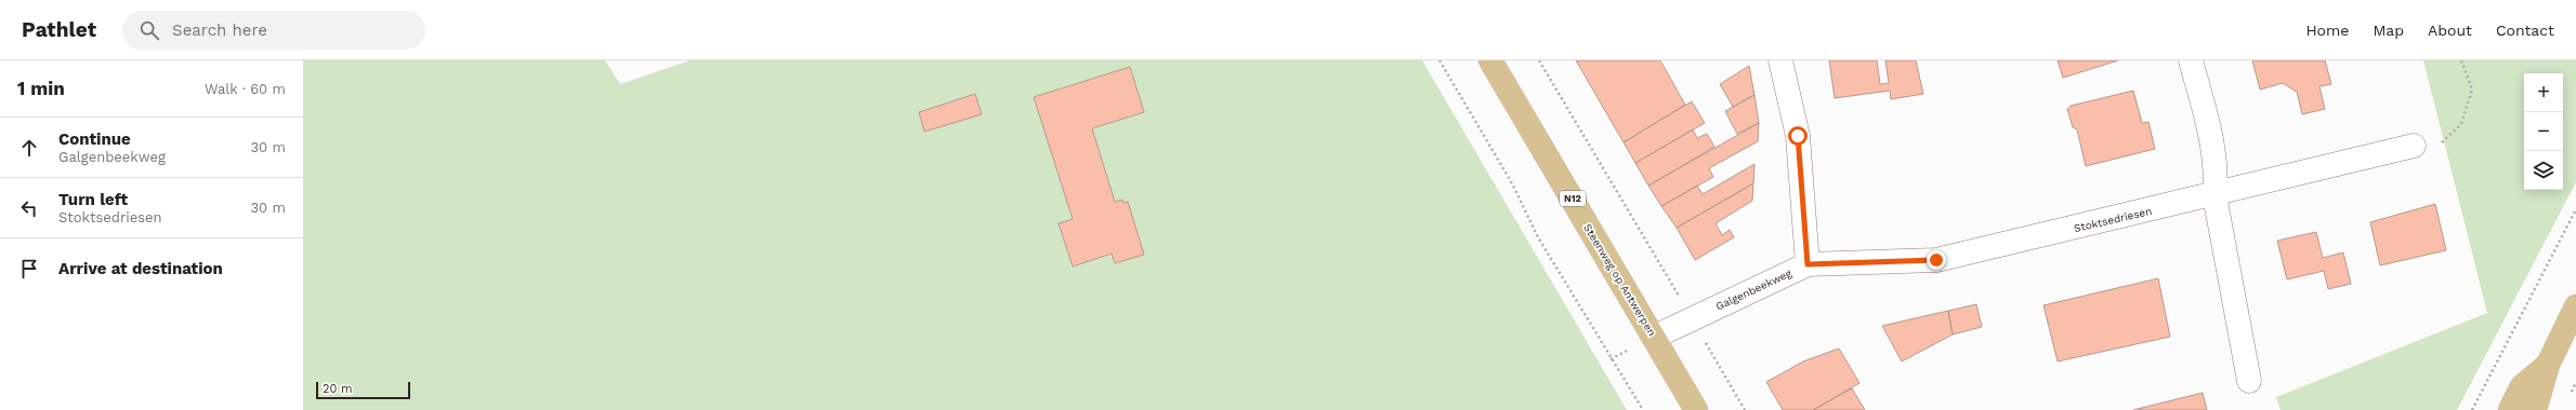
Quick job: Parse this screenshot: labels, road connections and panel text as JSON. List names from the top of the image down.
{
  "streets": {
    "main road": ["N12", "Steenweg op Antwerpen"],
    "street": ["Stoktsedriesen", "Galgenbeekweg"]
  },
  "crossings": [
    ["Stoktsedriesen", "Galgenbeekweg"],
    ["Steenweg op Antwerpen", "Galgenbeekweg"]
  ],
  "scale_bar": "20 m",
  "page": {
    "header": "Pathlet",
    "search": "Search here",
    "nav": [
      "Home",
      "Map",
      "About",
      "Contact"
    ],
    "heading": ["1 min", "Walk · 60 m"],
    "map_buttons": ["+", "−"],
    "list": [
      ["Continue", "Galgenbeekweg", "30 m"],
      ["Turn left", "Stoktsedriesen", "30 m"],
      "Arrive at destination"
    ],
    "scale": "20 m"
  }
}
